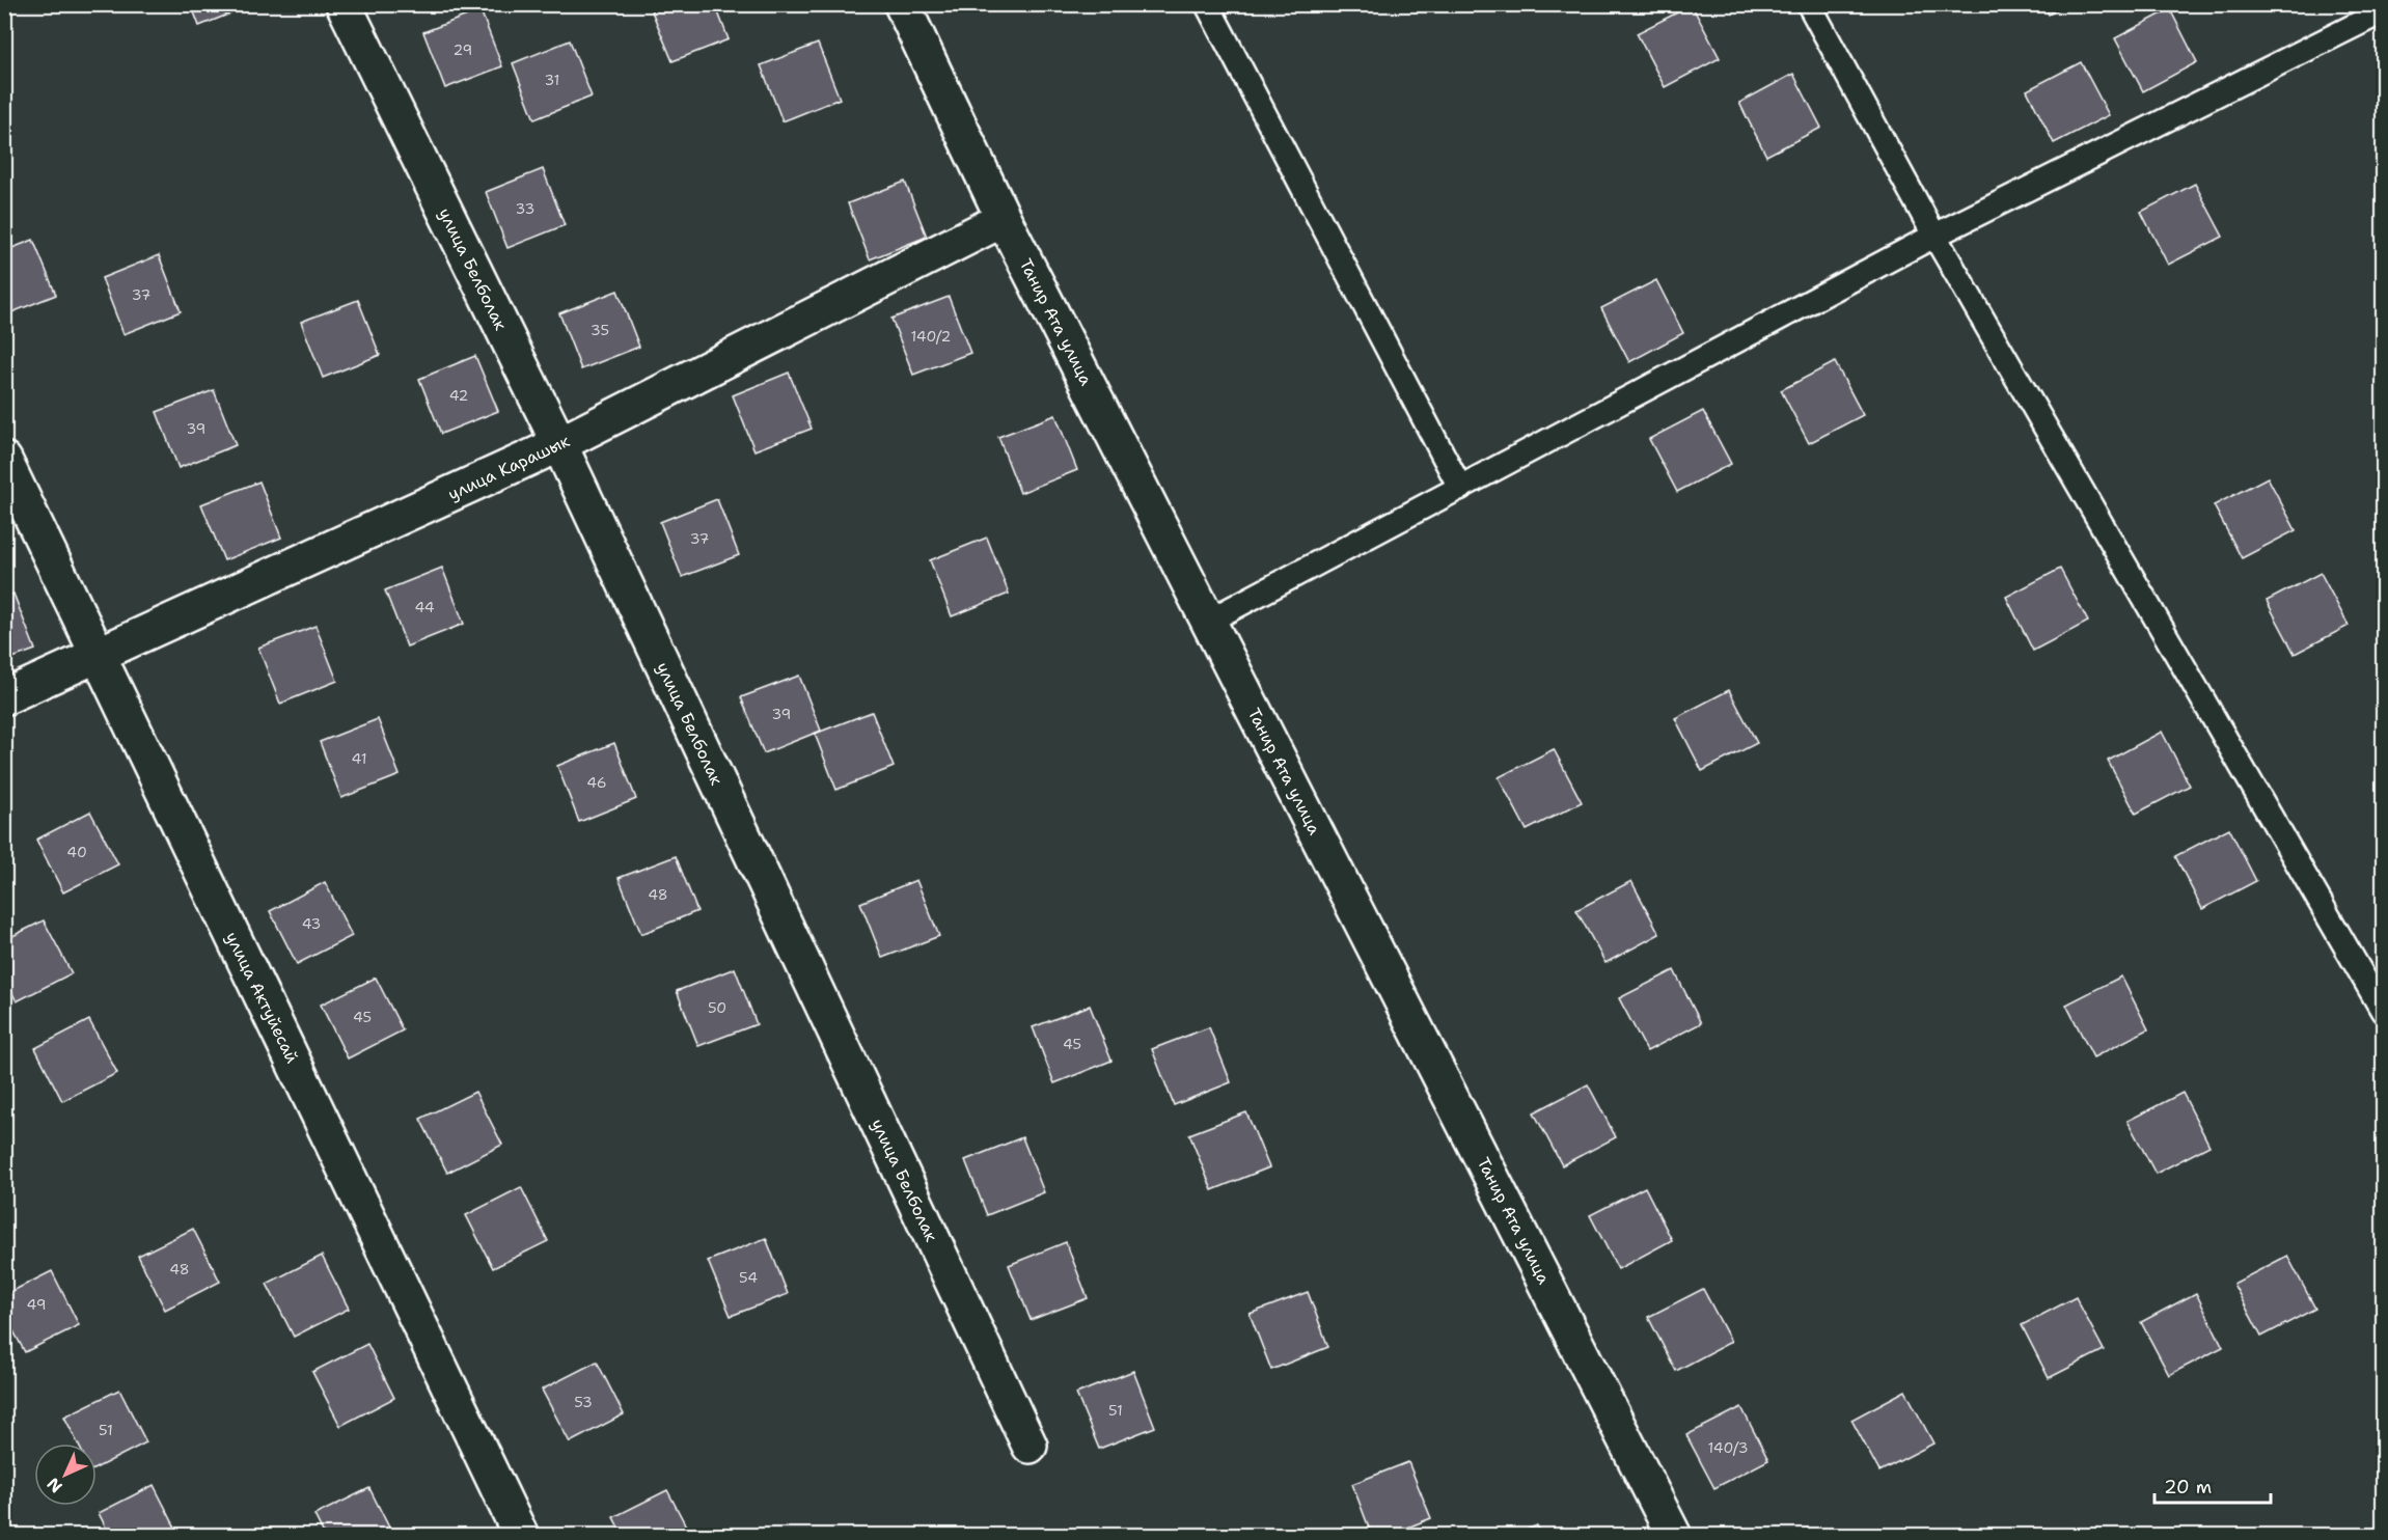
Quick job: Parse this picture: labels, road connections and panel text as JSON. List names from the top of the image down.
{
  "streets": {
    "street": [
      "улица Белболак",
      "Танир Ата улица",
      "улица Карашык",
      "улица Актуйесай"
    ]
  },
  "crossings": [
    ["улица Белболак", "улица Карашык"],
    ["Танир Ата улица", "улица Карашык"],
    ["улица Карашык", "улица Актуйесай"]
  ],
  "house_numbers": [
    "29",
    "31",
    "33",
    "37",
    "35",
    "140/2",
    "42",
    "39",
    "37",
    "44",
    "39",
    "41",
    "46",
    "40",
    "48",
    "43",
    "50",
    "45",
    "45",
    "48",
    "54",
    "49",
    "53",
    "51",
    "51",
    "140/3"
  ],
  "scale_bar": "20 m",
  "north": "bottom left"
}
